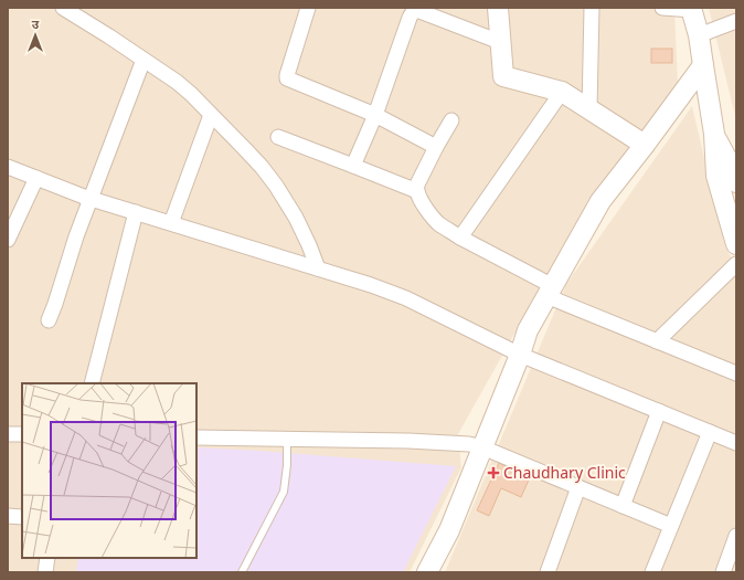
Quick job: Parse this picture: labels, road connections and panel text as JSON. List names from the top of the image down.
{
  "places": {
    "health": ["Chaudhary Clinic"]
  },
  "north": "top"
}
